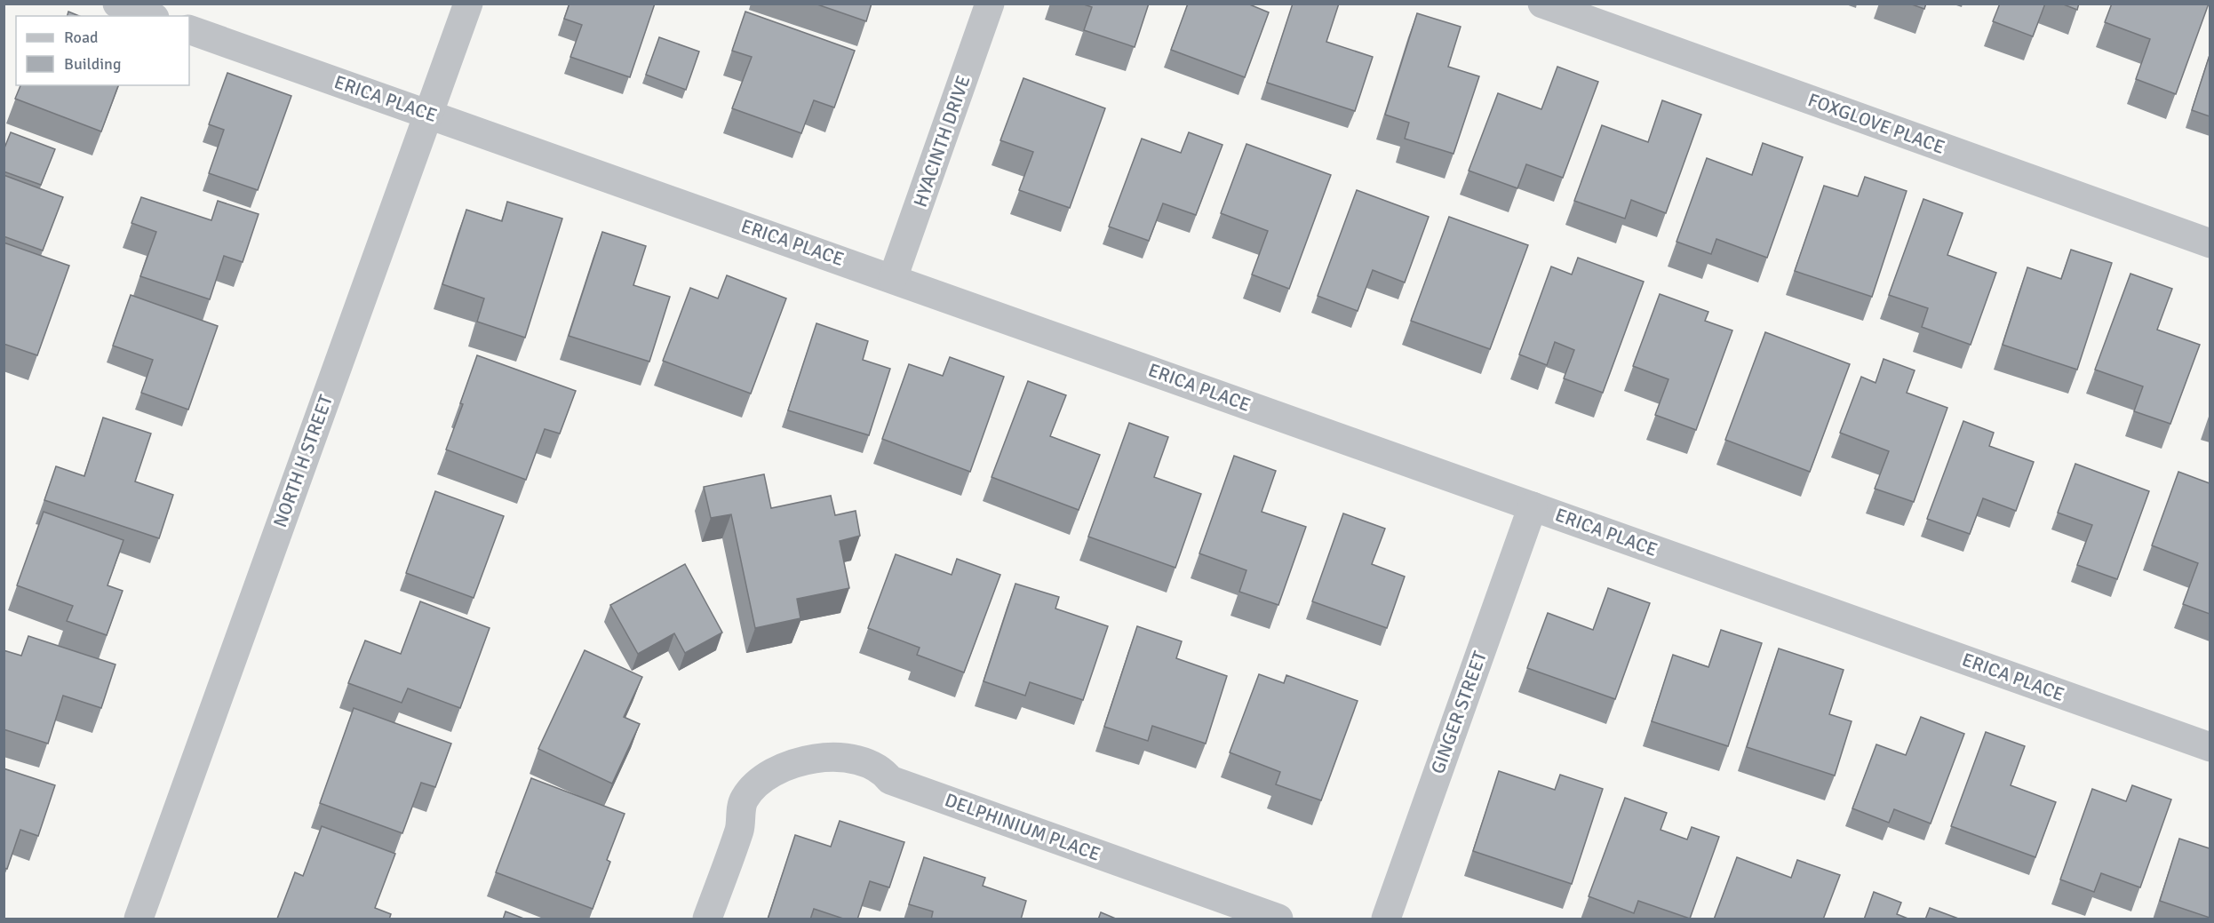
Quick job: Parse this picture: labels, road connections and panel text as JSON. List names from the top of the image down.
{
  "streets": {
    "street": [
      "ERICA PLACE",
      "FOXGLOVE PLACE",
      "HYACINTH DRIVE",
      "NORTH H STREET",
      "GINGER STREET",
      "DELPHINIUM PLACE"
    ]
  },
  "crossings": [
    ["ERICA PLACE", "HYACINTH DRIVE"],
    ["ERICA PLACE", "NORTH H STREET"],
    ["ERICA PLACE", "GINGER STREET"]
  ],
  "legend": ["Road", "Building"]
}
